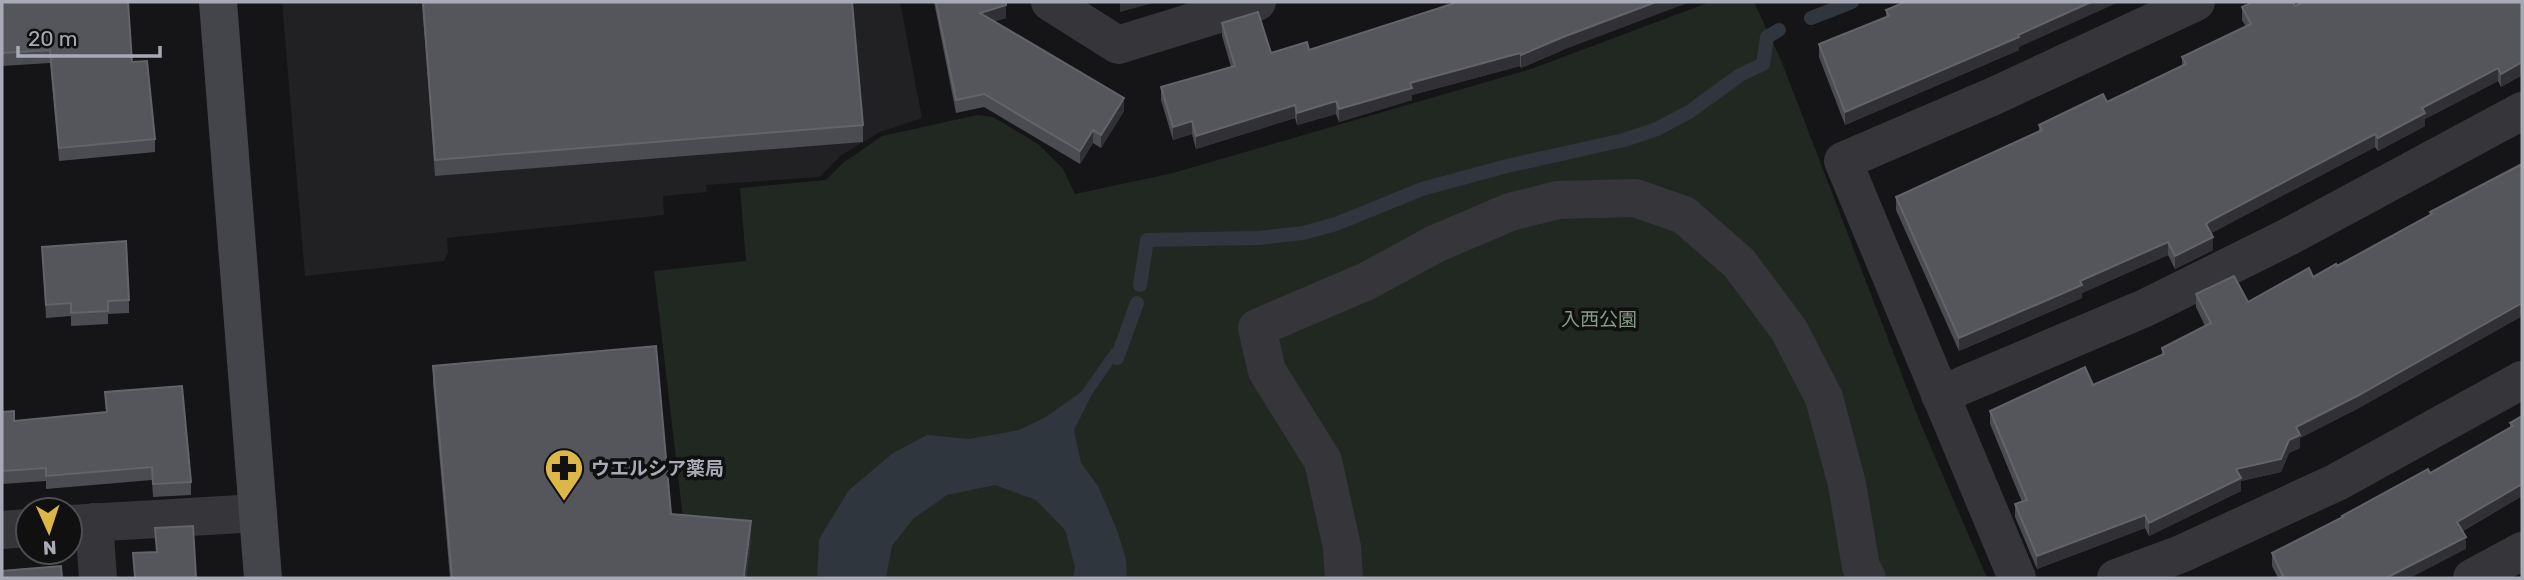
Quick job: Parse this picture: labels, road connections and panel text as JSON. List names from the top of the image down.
{
  "parks": ["入西公園"],
  "places": {
    "pharmacy": ["ウエルシア薬局"]
  },
  "scale_bar": "20 m",
  "north": "bottom"
}
